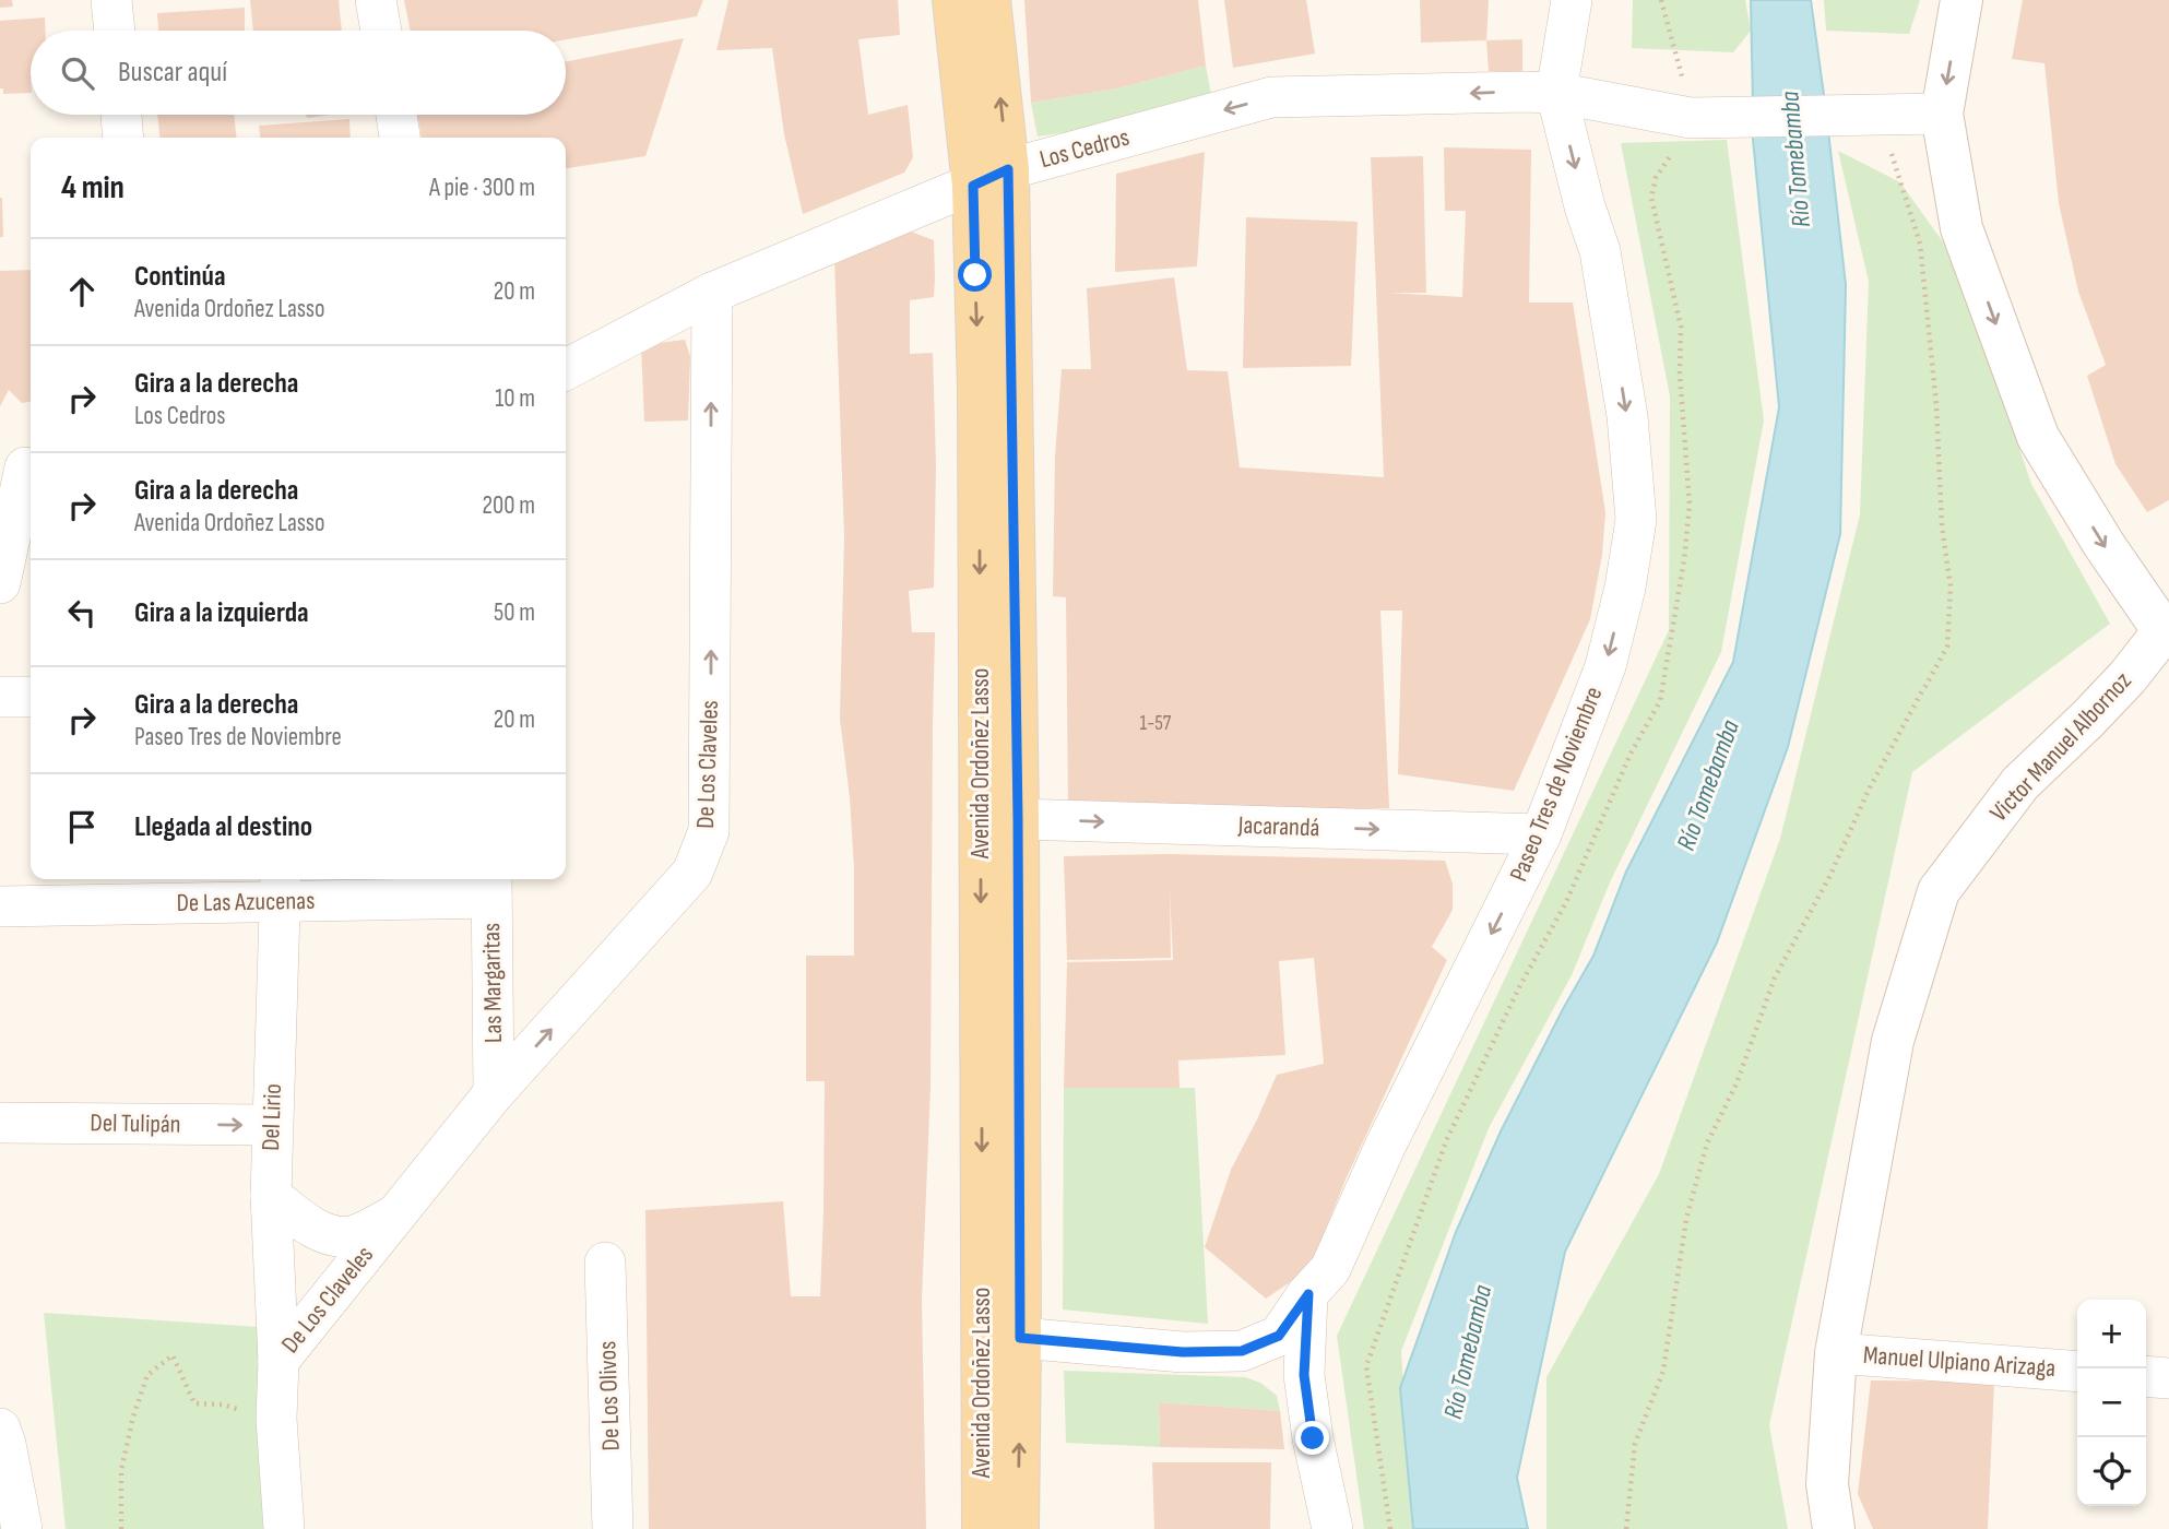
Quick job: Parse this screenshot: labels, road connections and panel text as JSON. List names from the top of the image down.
{
  "streets": {
    "main road": ["Avenida Ordoñez Lasso"],
    "street": [
      "Los Cedros",
      "Victor Manuel Albornoz",
      "De Los Claveles",
      "Paseo Tres de Noviembre",
      "Jacarandá",
      "De Las Azucenas",
      "Las Margaritas",
      "Del Lirio",
      "Del Tulipán",
      "Manuel Ulpiano Arizaga",
      "De Los Olivos"
    ]
  },
  "crossings": [
    ["Los Cedros", "Avenida Ordoñez Lasso"],
    ["Los Cedros", "De Los Claveles"],
    ["Los Cedros", "Paseo Tres de Noviembre"],
    ["Victor Manuel Albornoz", "Manuel Ulpiano Arizaga"],
    ["Avenida Ordoñez Lasso", "Paseo Tres de Noviembre"],
    ["Avenida Ordoñez Lasso", "Jacarandá"],
    ["De Los Claveles", "Las Margaritas"],
    ["De Los Claveles", "Del Lirio"],
    ["Paseo Tres de Noviembre", "Jacarandá"],
    ["De Las Azucenas", "Las Margaritas"],
    ["De Las Azucenas", "Del Lirio"],
    ["Del Lirio", "Del Tulipán"]
  ],
  "one_way": [
    "Los Cedros",
    "Victor Manuel Albornoz",
    "De Los Claveles",
    "Paseo Tres de Noviembre",
    "Jacarandá",
    "Del Tulipán"
  ],
  "water": ["Río Tomebamba"],
  "house_numbers": ["1-57"],
  "page": {
    "search": "Buscar aquí",
    "heading": ["4 min", "A pie · 300 m"],
    "list": [
      ["Continúa", "Avenida Ordoñez Lasso", "20 m"],
      ["Gira a la derecha", "Los Cedros", "10 m"],
      ["Gira a la derecha", "Avenida Ordoñez Lasso", "200 m"],
      ["Gira a la izquierda", "50 m"],
      ["Gira a la derecha", "Paseo Tres de Noviembre", "20 m"],
      "Llegada al destino"
    ],
    "map_buttons": ["+", "−"]
  }
}
